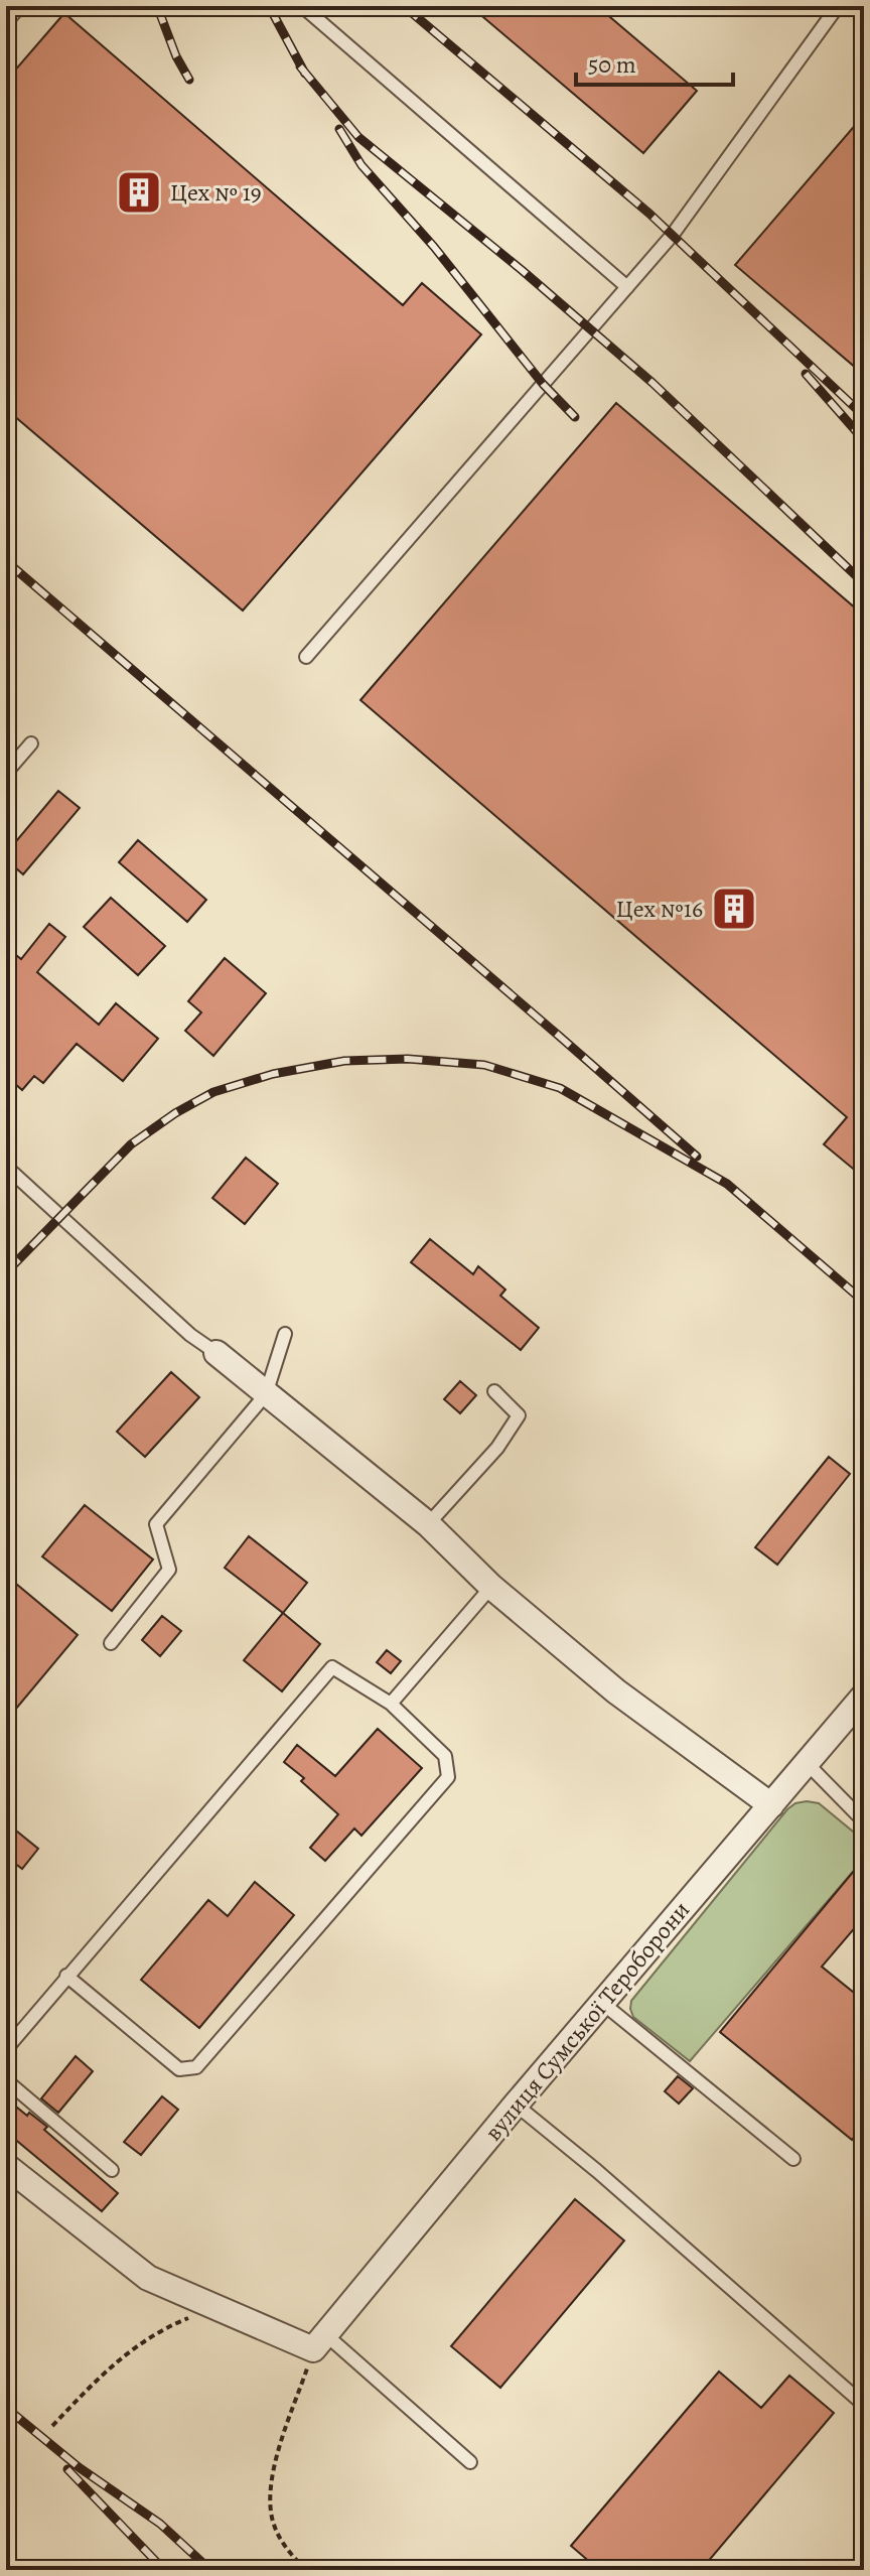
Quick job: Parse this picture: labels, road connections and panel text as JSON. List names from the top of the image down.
{
  "streets": {
    "street": ["вулиця Сумської Тероборони"]
  },
  "places": {
    "building": ["Цех № 19", "Цех №16"]
  },
  "scale_bar": "50 m"
}
